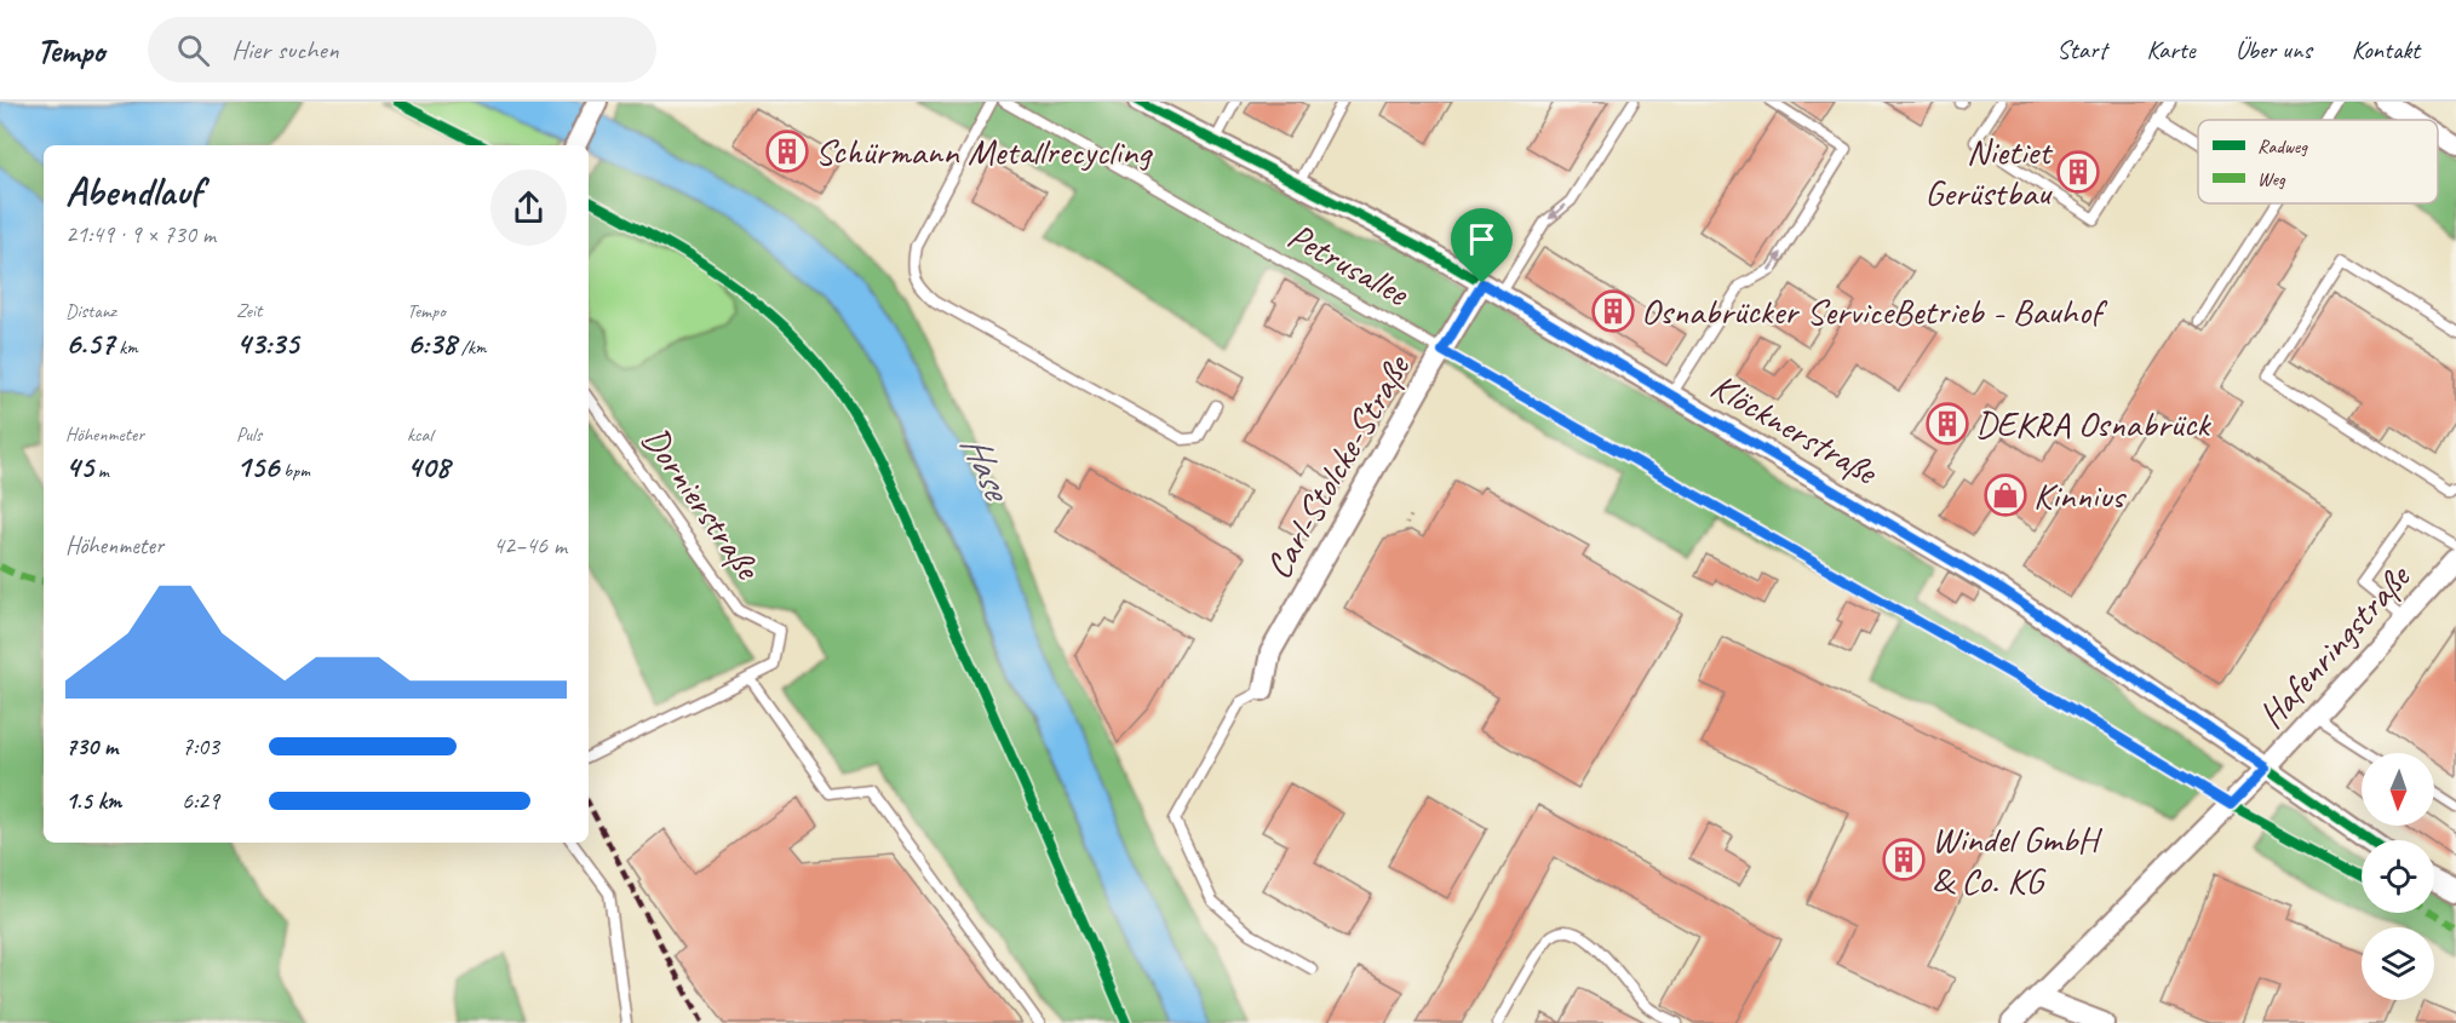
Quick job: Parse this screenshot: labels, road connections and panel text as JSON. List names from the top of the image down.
{
  "streets": {
    "street": ["Klöcknerstraße", "Carl-Stolcke-Straße", "Hafenringstraße"],
    "lane": ["Petrusallee", "Dornierstraße"]
  },
  "crossings": [
    ["Petrusallee", "Carl-Stolcke-Straße"],
    ["Petrusallee", "Hafenringstraße"],
    ["Klöcknerstraße", "Carl-Stolcke-Straße"],
    ["Klöcknerstraße", "Hafenringstraße"]
  ],
  "water": ["Hase"],
  "places": {
    "building": [
      "Schürmann Metallrecycling",
      "Nietiet Gerüstbau",
      "Osnabrücker ServiceBetrieb - Bauhof",
      "DEKRA Osnabrück",
      "Windel GmbH & Co. KG"
    ],
    "shop": ["Kinnius"]
  },
  "legend": ["Radweg", "Weg"],
  "north": "bottom",
  "page": {
    "header": "Tempo",
    "search": "Hier suchen",
    "nav": [
      "Start",
      "Karte",
      "Über uns",
      "Kontakt"
    ],
    "heading": ["Abendlauf", "21:49 · 9 × 730 m"],
    "stats": [
      ["Distanz", "6.57 km"],
      ["Zeit", "43:35"],
      ["Tempo", "6:38 /km"],
      ["Höhenmeter", "45 m"],
      ["Puls", "156 bpm"],
      ["kcal", "408"]
    ],
    "chart": ["Höhenmeter", "42–46 m"],
    "list": [
      {
        "name": "730 m",
        "note": "7:03"
      },
      {
        "name": "1.5 km",
        "note": "6:29"
      }
    ]
  }
}
